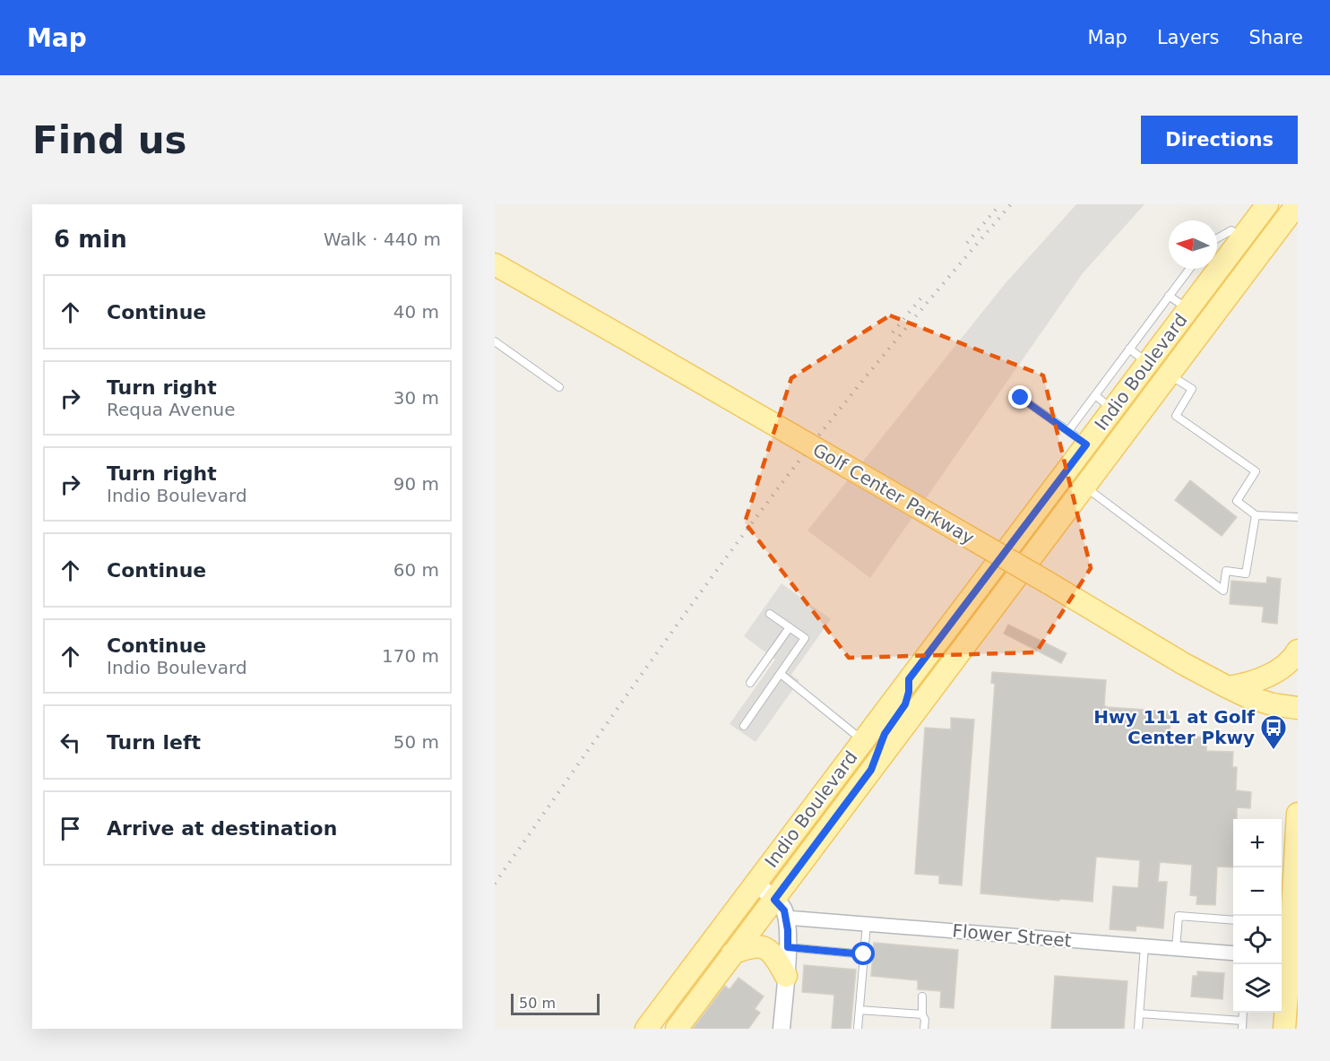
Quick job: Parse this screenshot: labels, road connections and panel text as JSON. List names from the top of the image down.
{
  "streets": {
    "main road": ["Indio Boulevard", "Golf Center Parkway"],
    "street": ["Flower Street"]
  },
  "crossings": [
    ["Indio Boulevard", "Flower Street"]
  ],
  "places": {
    "bus stop": ["Hwy 111 at Golf Center Pkwy"]
  },
  "scale_bar": "50 m",
  "north": "left",
  "page": {
    "header": "Map",
    "nav": ["Map", "Layers", "Share"],
    "buttons": "Directions",
    "title": "Find us",
    "heading": ["6 min", "Walk · 440 m"],
    "list": [
      ["Continue", "40 m"],
      ["Turn right", "Requa Avenue", "30 m"],
      ["Turn right", "Indio Boulevard", "90 m"],
      ["Continue", "60 m"],
      ["Continue", "Indio Boulevard", "170 m"],
      ["Turn left", "50 m"],
      "Arrive at destination"
    ],
    "map_buttons": ["+", "−"],
    "scale": "50 m"
  }
}
